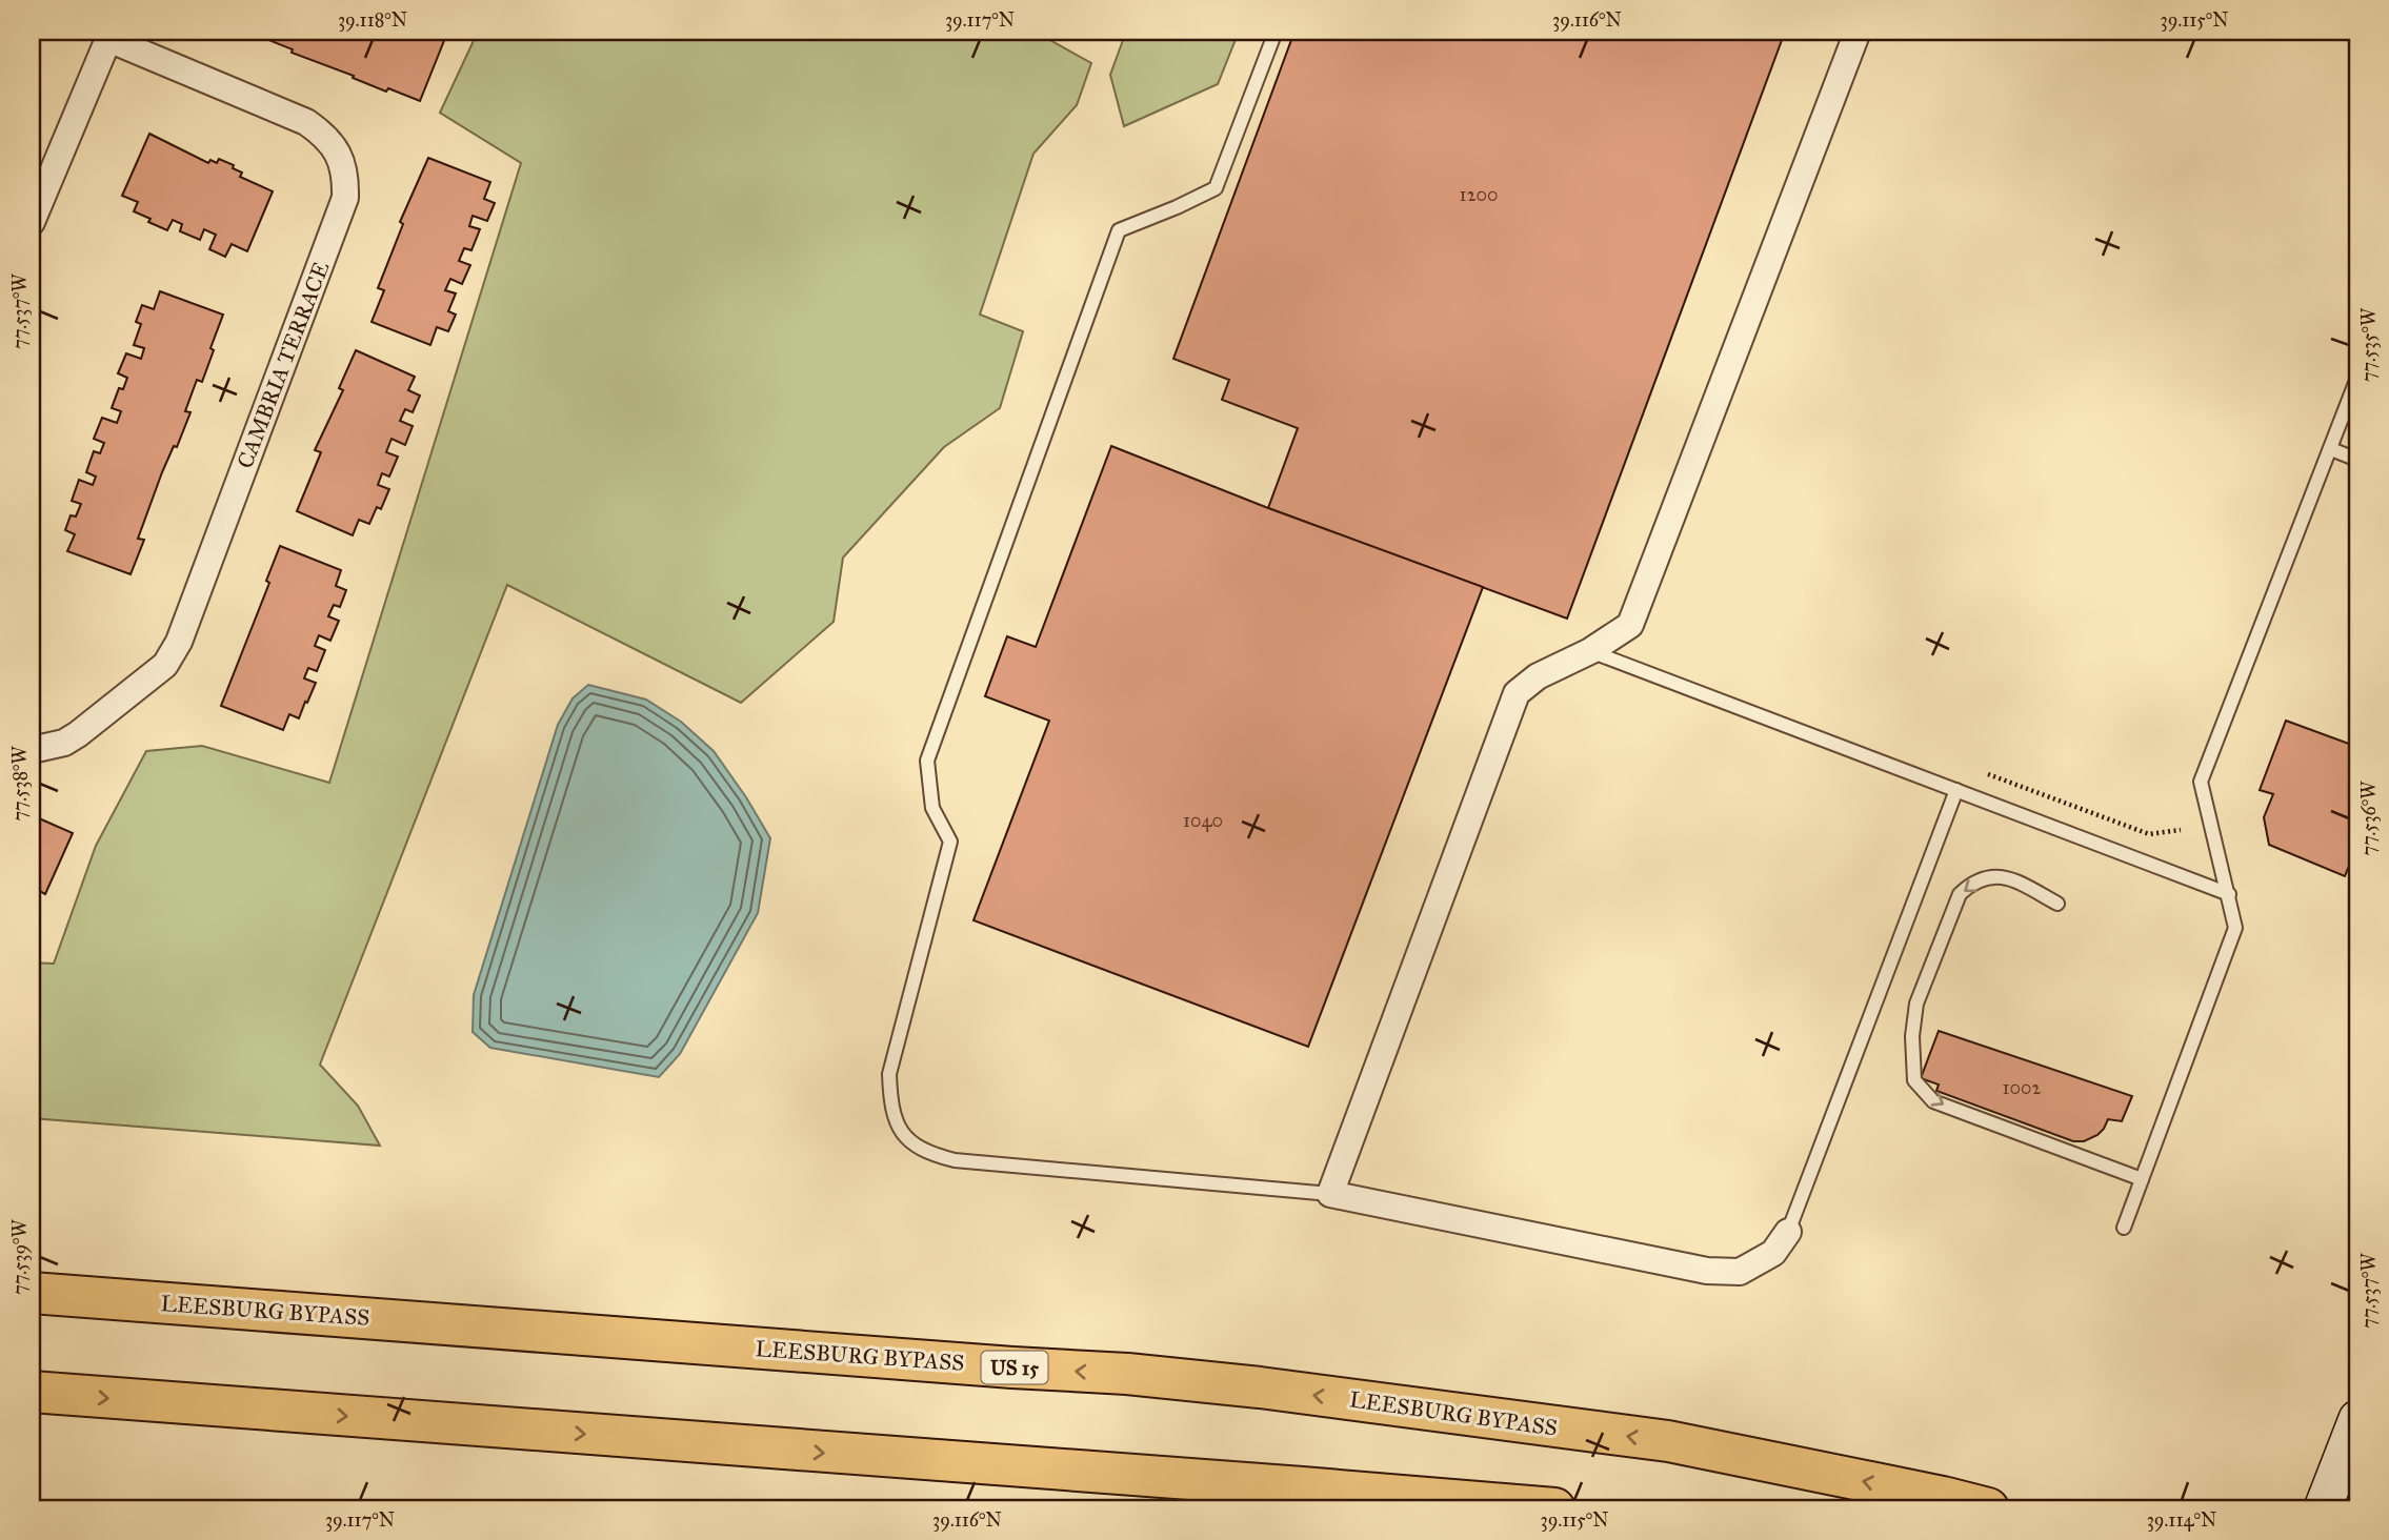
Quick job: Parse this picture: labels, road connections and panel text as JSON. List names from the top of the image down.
{
  "streets": {
    "highway": ["LEESBURG BYPASS", "US 15"],
    "street": ["CAMBRIA TERRACE"]
  },
  "house_numbers": ["1200", "1040", "1002"],
  "coordinates": [
    "39.118°N",
    "39.117°N",
    "39.116°N",
    "39.115°N",
    "77.537°W",
    "77.535°W",
    "77.538°W",
    "77.536°W",
    "77.539°W",
    "39.114°N"
  ]
}
